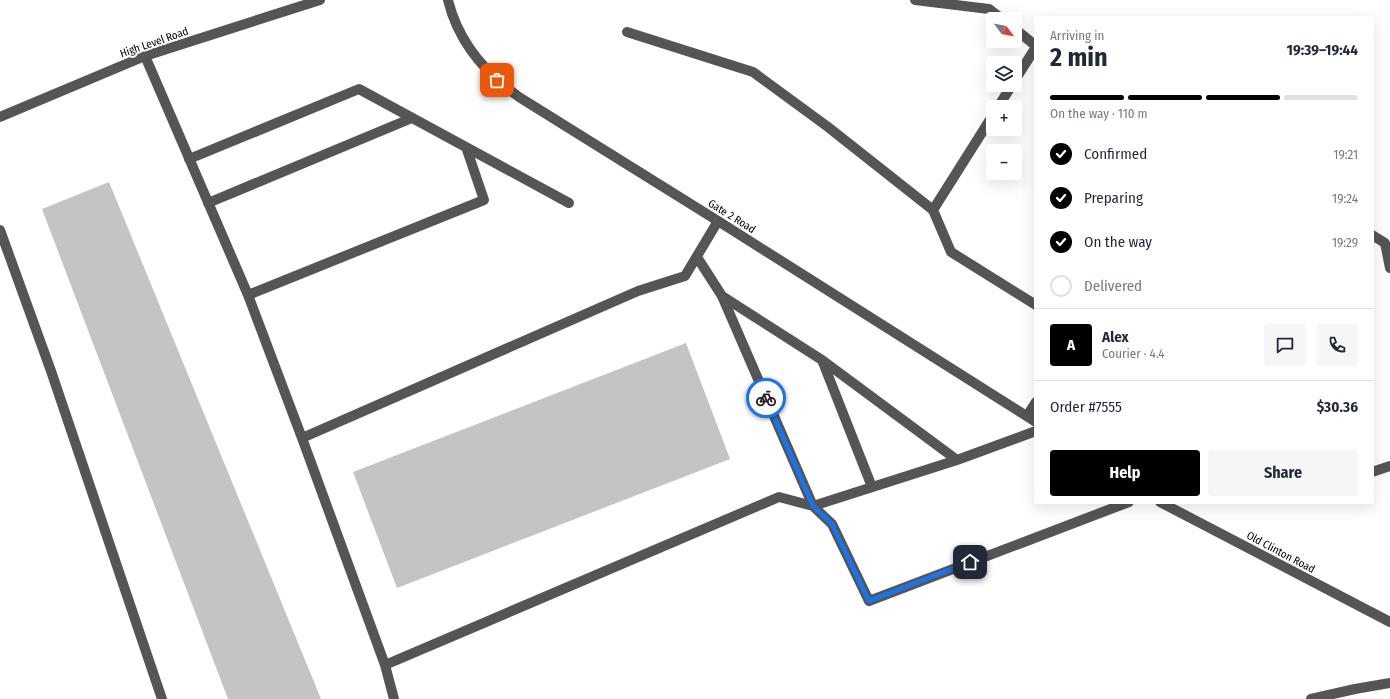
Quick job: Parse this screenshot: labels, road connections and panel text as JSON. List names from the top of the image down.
{
  "streets": {
    "lane": ["High Level Road", "Gate 2 Road", "Old Clinton Road"]
  },
  "north": "bottom right",
  "page": {
    "map_buttons": ["+", "−"],
    "heading": ["2 min", "Arriving in", "19:39–19:44"],
    "panel": [
      "Alex",
      "Courier · 4.4",
      "Order #7555",
      "$30.36"
    ],
    "bar": "On the way · 110 m",
    "list": [
      ["Confirmed", "19:21"],
      ["Preparing", "19:24"],
      ["On the way", "19:29"],
      "Delivered"
    ],
    "round": "A",
    "buttons": ["Help", "Share"]
  }
}
